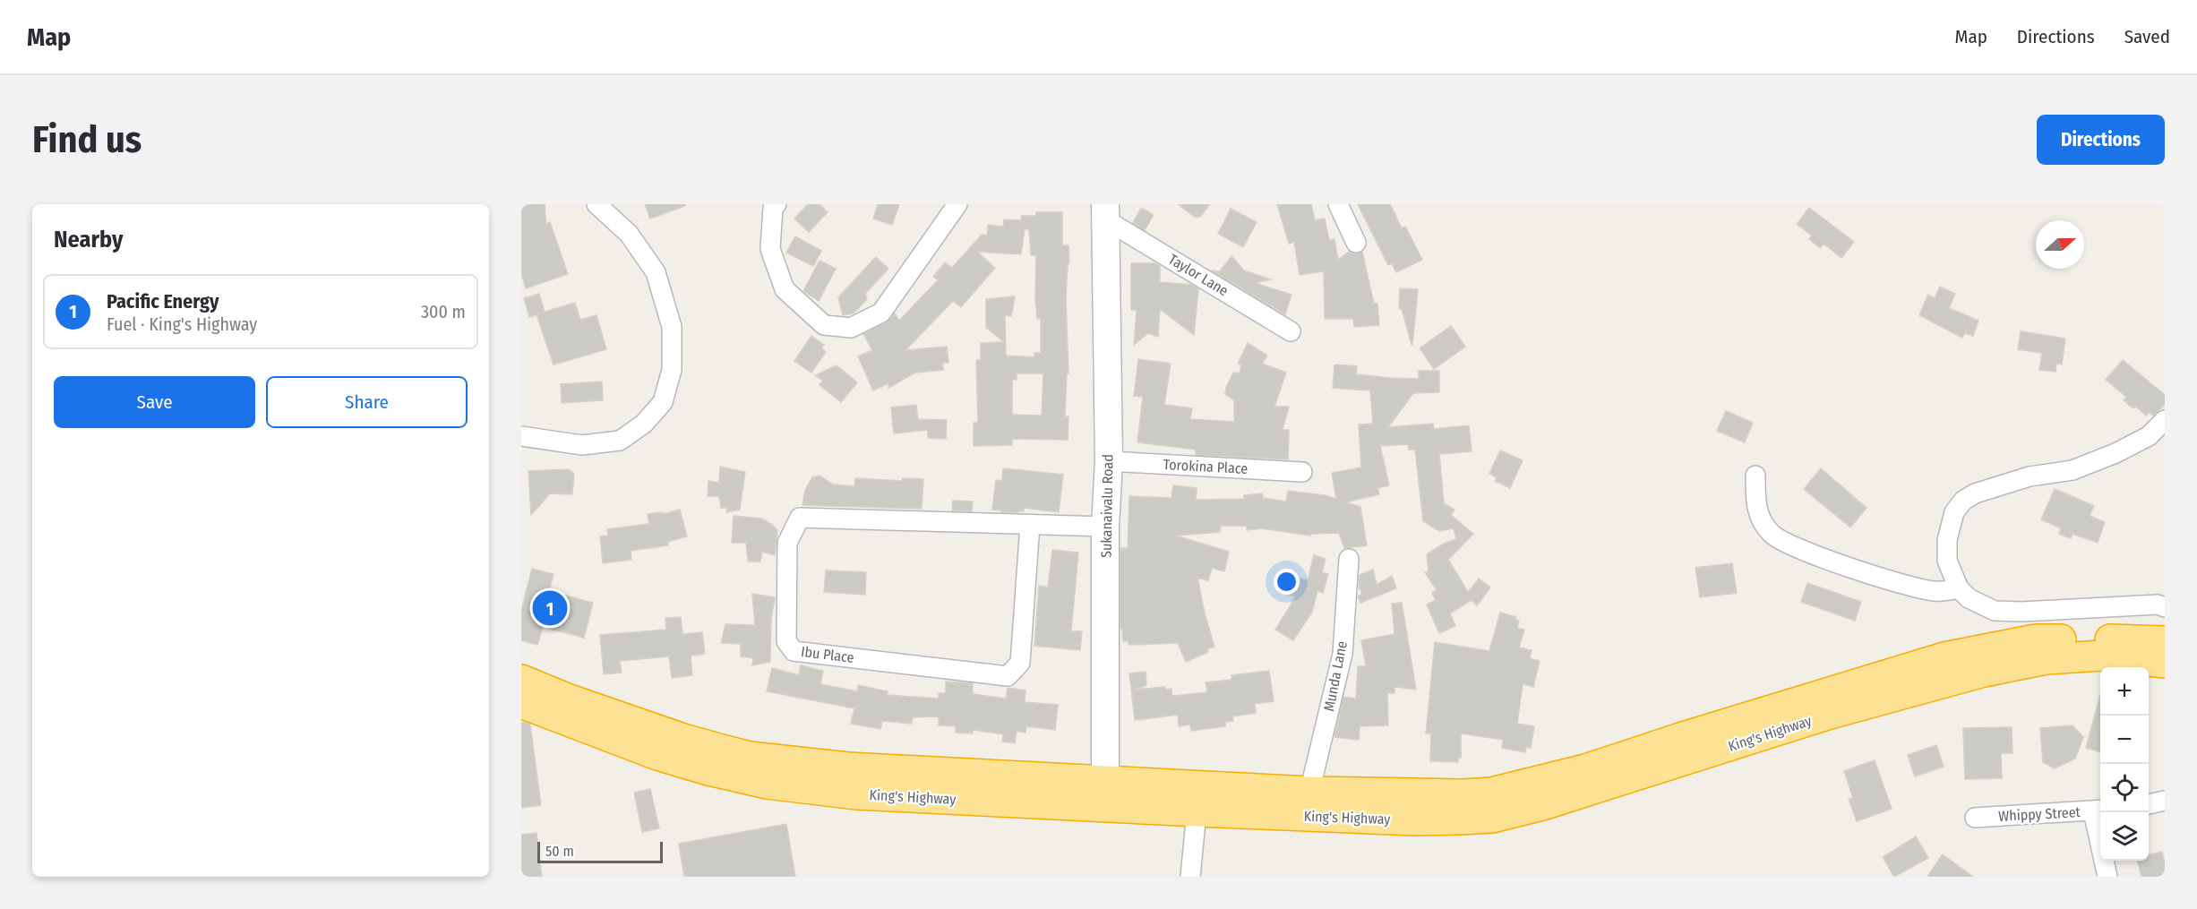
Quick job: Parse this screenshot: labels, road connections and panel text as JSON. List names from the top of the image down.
{
  "streets": {
    "highway": ["King's Highway"],
    "main road": ["Sukanaivalu Road"],
    "street": [
      "Taylor Lane",
      "Torokina Place",
      "Ibu Place",
      "Munda Lane",
      "Whippy Street"
    ]
  },
  "crossings": [
    ["Taylor Lane", "Sukanaivalu Road"],
    ["Torokina Place", "Sukanaivalu Road"],
    ["Sukanaivalu Road", "Ibu Place"],
    ["Sukanaivalu Road", "King's Highway"],
    ["Munda Lane", "King's Highway"]
  ],
  "scale_bar": "50 m",
  "north": "right",
  "page": {
    "header": "Map",
    "nav": ["Map", "Directions", "Saved"],
    "buttons": [
      "Directions",
      ["Save", "Share"]
    ],
    "title": "Find us",
    "heading": "Nearby",
    "list": [
      {
        "mark": "1",
        "name": "Pacific Energy",
        "note": "Fuel · King's Highway",
        "value": "300 m"
      }
    ],
    "pins": "1",
    "map_buttons": ["+", "−"],
    "scale": "50 m"
  }
}
